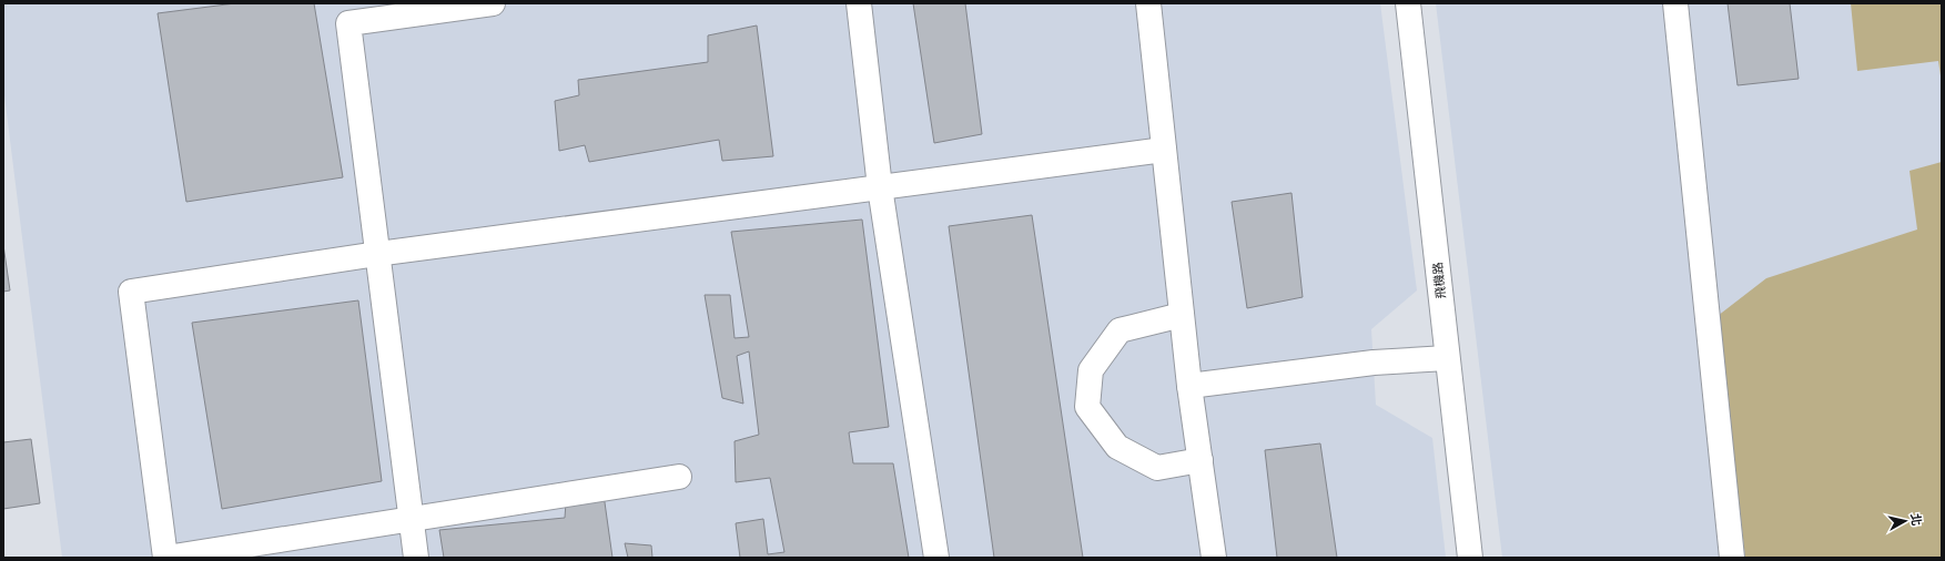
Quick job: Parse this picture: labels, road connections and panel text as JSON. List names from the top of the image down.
{
  "streets": {
    "street": ["飛機路"]
  },
  "north": "right"
}
